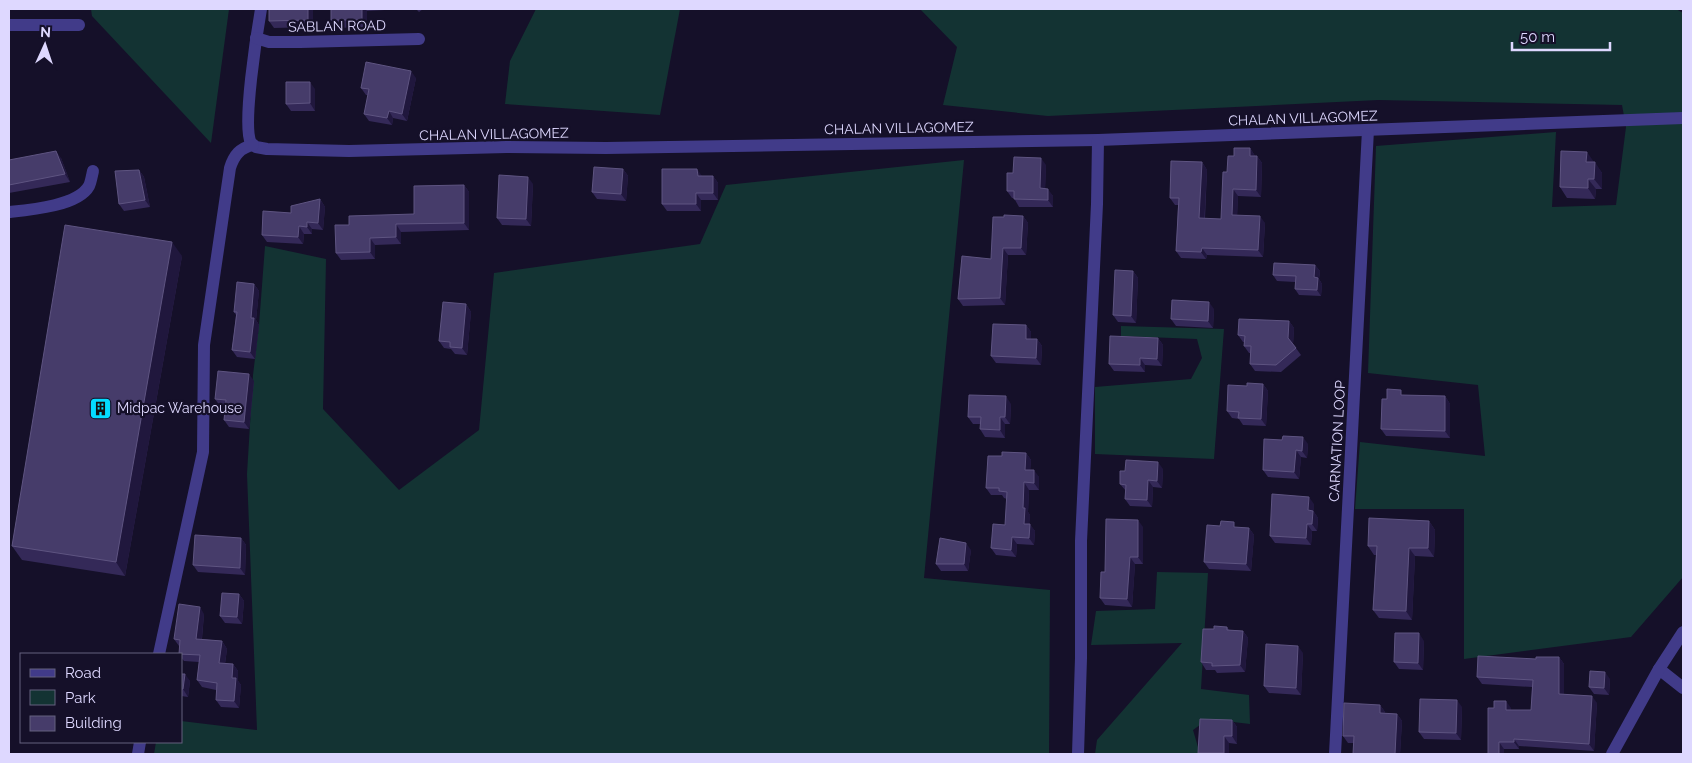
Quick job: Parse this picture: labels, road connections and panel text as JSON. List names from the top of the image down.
{
  "streets": {
    "street": ["SABLAN ROAD", "CHALAN VILLAGOMEZ", "CARNATION LOOP"]
  },
  "crossings": [
    ["CHALAN VILLAGOMEZ", "CARNATION LOOP"]
  ],
  "places": {
    "building": ["Midpac Warehouse"]
  },
  "legend": ["Road", "Park", "Building"],
  "scale_bar": "50 m",
  "north": "top"
}
